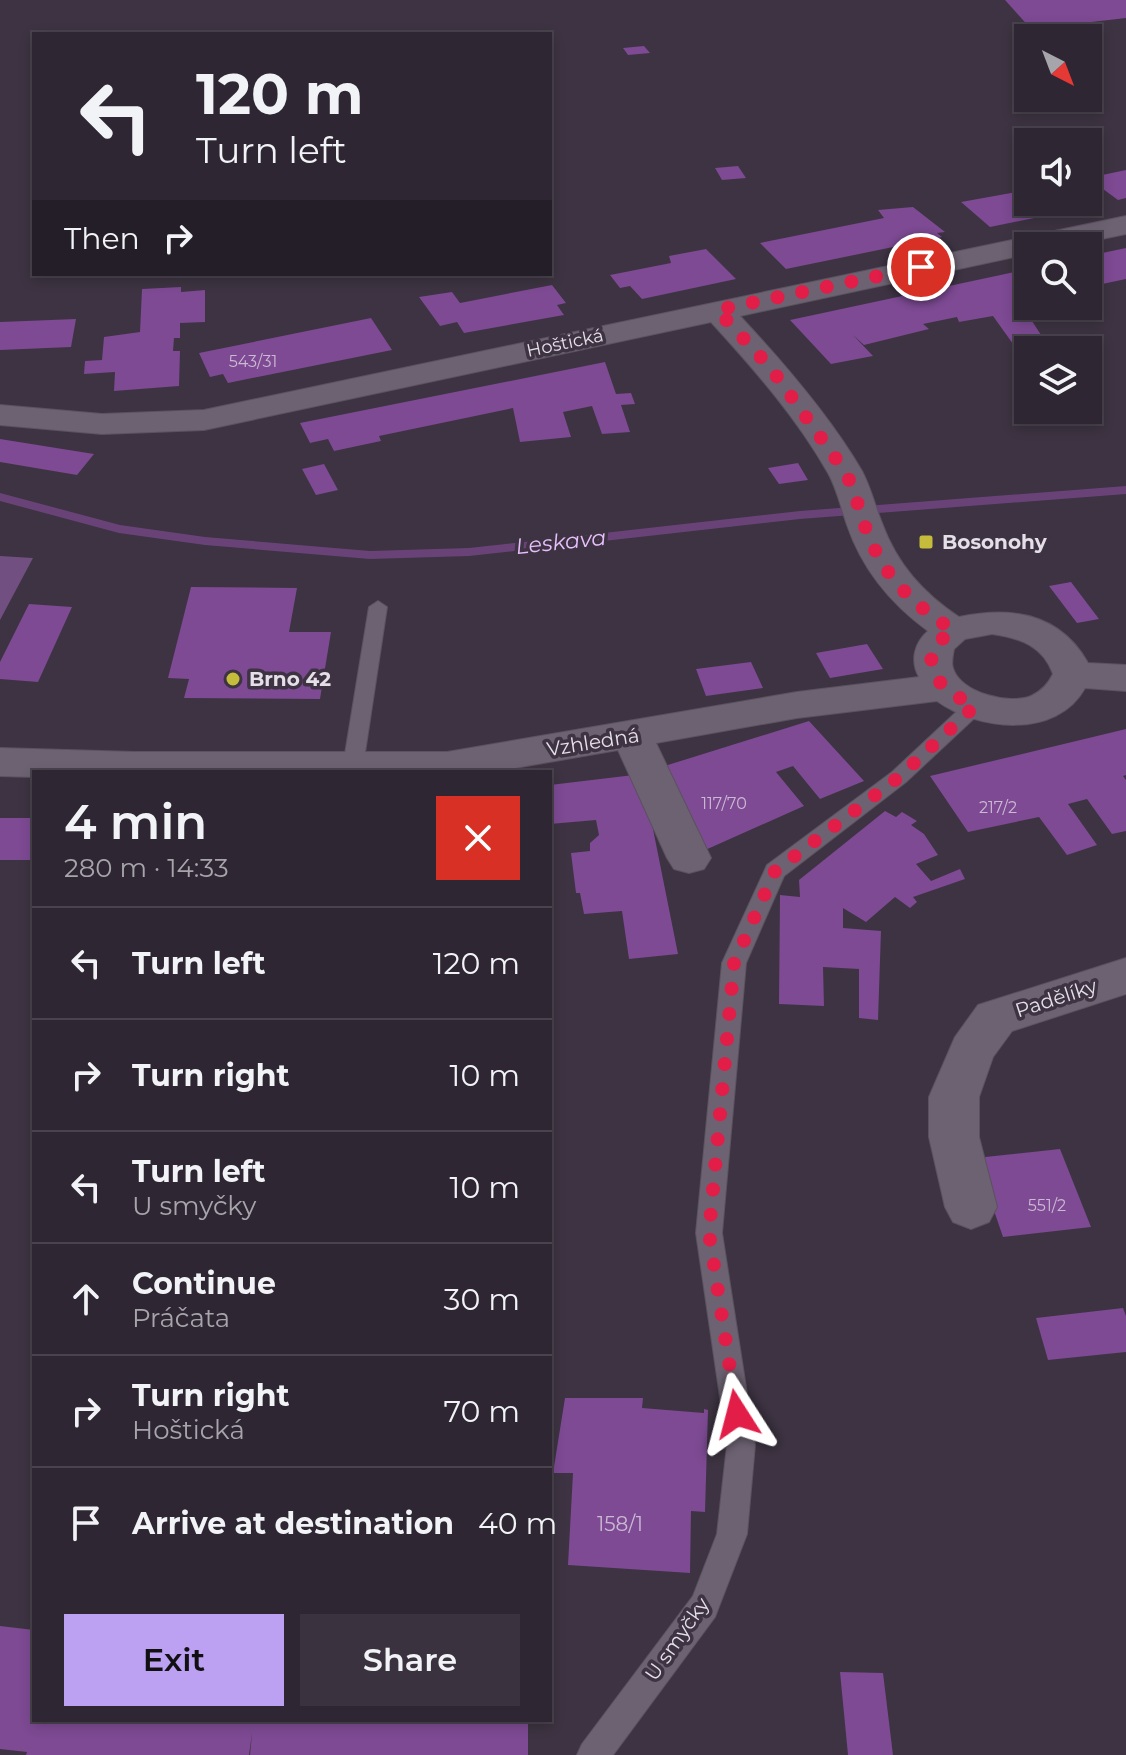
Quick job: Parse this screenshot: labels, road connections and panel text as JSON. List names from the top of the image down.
{
  "streets": {
    "street": ["Hoštická", "Vzhledná", "Padělíky"],
    "lane": ["U smyčky"]
  },
  "crossings": [
    ["Vzhledná", "U smyčky"]
  ],
  "water": ["Leskava"],
  "places": {
    "transit": ["Bosonohy"],
    "other": ["Brno 42"]
  },
  "house_numbers": [
    "543/31",
    "117/70",
    "217/2",
    "551/2",
    "158/1"
  ],
  "north": "bottom right",
  "page": {
    "turn": ["120 m", "Turn left"],
    "then": "Then",
    "heading": ["4 min", "280 m · 14:33"],
    "list": [
      {
        "name": "Turn left",
        "value": "120 m"
      },
      {
        "name": "Turn right",
        "value": "10 m"
      },
      {
        "name": "Turn left",
        "note": "U smyčky",
        "value": "10 m"
      },
      {
        "name": "Continue",
        "note": "Práčata",
        "value": "30 m"
      },
      {
        "name": "Turn right",
        "note": "Hoštická",
        "value": "70 m"
      },
      {
        "name": "Arrive at destination",
        "value": "40 m"
      }
    ],
    "buttons": ["Exit", "Share"]
  }
}
